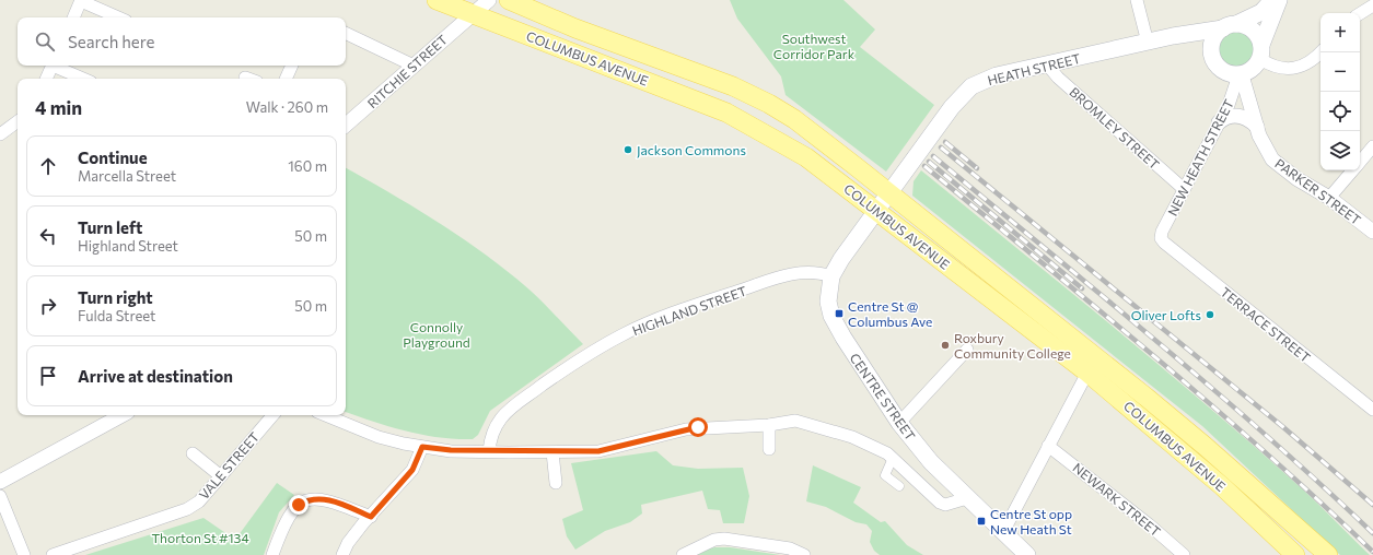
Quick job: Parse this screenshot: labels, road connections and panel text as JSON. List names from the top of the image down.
{
  "streets": {
    "main road": ["COLUMBUS AVENUE", "HEATH STREET", "CENTRE STREET"],
    "street": [
      "RITCHIE STREET",
      "BROMLEY STREET",
      "NEW HEATH STREET",
      "PARKER STREET",
      "HIGHLAND STREET",
      "TERRACE STREET",
      "VALE STREET",
      "NEWARK STREET"
    ]
  },
  "crossings": [
    ["COLUMBUS AVENUE", "HEATH STREET"],
    ["COLUMBUS AVENUE", "RITCHIE STREET"],
    ["COLUMBUS AVENUE", "CENTRE STREET"],
    ["HEATH STREET", "BROMLEY STREET"],
    ["HEATH STREET", "NEW HEATH STREET"],
    ["HEATH STREET", "PARKER STREET"],
    ["HEATH STREET", "CENTRE STREET"],
    ["BROMLEY STREET", "NEW HEATH STREET"],
    ["NEW HEATH STREET", "PARKER STREET"],
    ["NEW HEATH STREET", "TERRACE STREET"],
    ["HIGHLAND STREET", "CENTRE STREET"]
  ],
  "parks": ["Southwest Corridor Park", "Connolly Playground", "Thorton St #134"],
  "places": {
    "other": ["Jackson Commons", "Oliver Lofts", "Roxbury Community College"],
    "transit": ["Centre St @ Columbus Ave", "Centre St opp New Heath St"]
  },
  "page": {
    "map_buttons": ["+", "−"],
    "search": "Search here",
    "heading": ["4 min", "Walk · 260 m"],
    "list": [
      ["Continue", "Marcella Street", "160 m"],
      ["Turn left", "Highland Street", "50 m"],
      ["Turn right", "Fulda Street", "50 m"],
      "Arrive at destination"
    ]
  }
}
